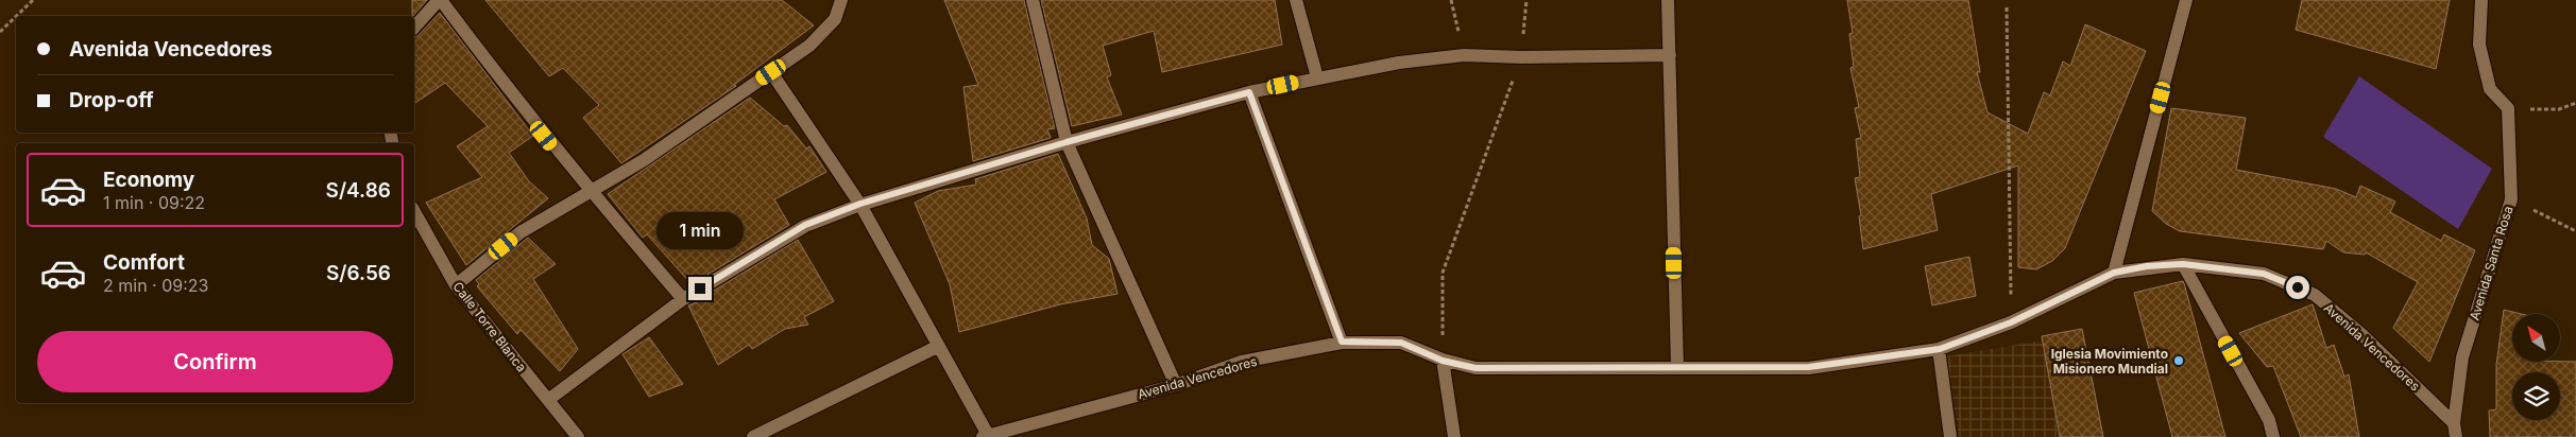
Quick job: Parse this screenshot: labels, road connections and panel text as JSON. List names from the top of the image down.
{
  "streets": {
    "street": ["Avenida Santa Rosa", "Calle Torre Blanca", "Avenida Vencedores"]
  },
  "crossings": [
    ["Avenida Santa Rosa", "Avenida Vencedores"]
  ],
  "places": ["Iglesia Movimiento Misionero Mundial"],
  "north": "top left",
  "page": {
    "banner": ["Avenida Vencedores", "Drop-off"],
    "list": [
      {
        "name": "Economy",
        "note": "1 min · 09:22",
        "value": "S/4.86"
      },
      {
        "name": "Comfort",
        "note": "2 min · 09:23",
        "value": "S/6.56"
      }
    ],
    "bubble": "1 min",
    "buttons": "Confirm"
  }
}
